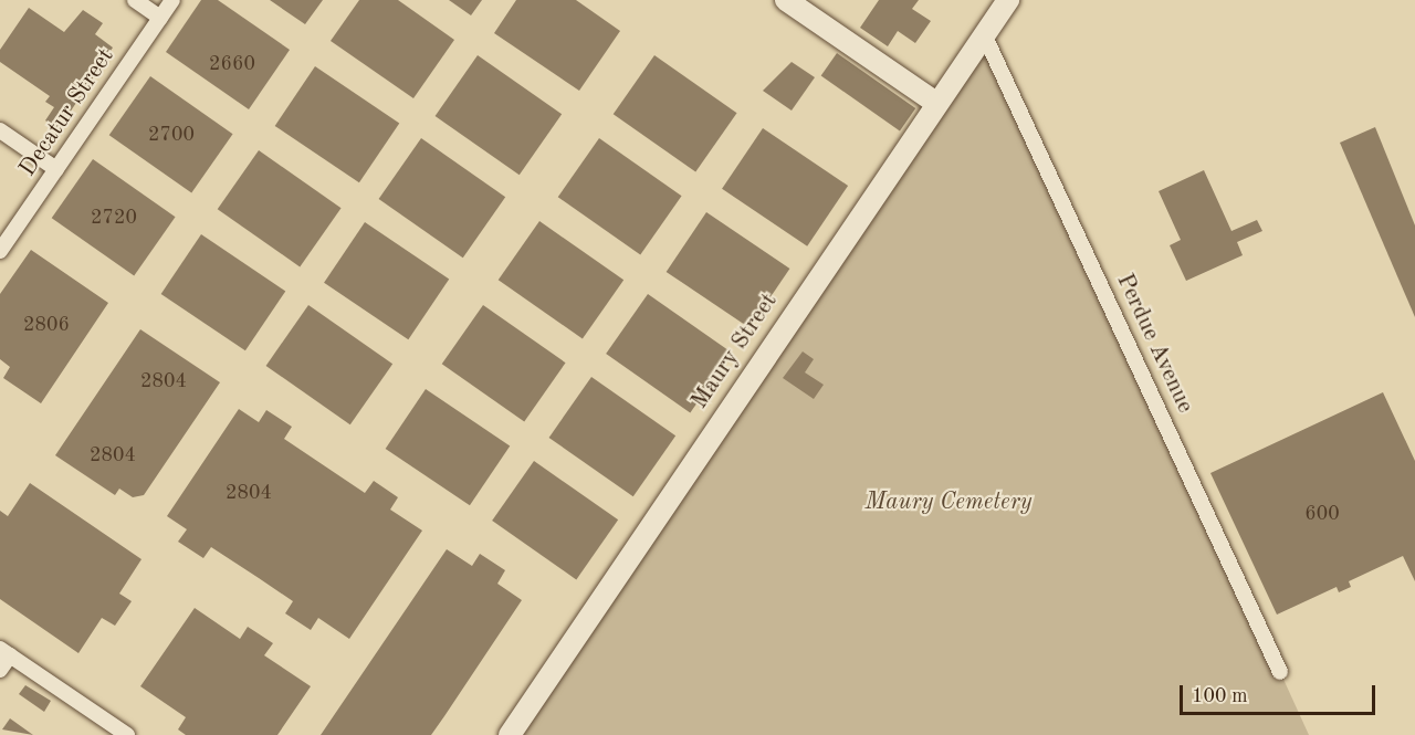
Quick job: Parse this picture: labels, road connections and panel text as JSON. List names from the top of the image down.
{
  "streets": {
    "street": ["Decatur Street", "Perdue Avenue", "Maury Street"]
  },
  "crossings": [
    ["Perdue Avenue", "Maury Street"]
  ],
  "parks": ["Maury Cemetery"],
  "house_numbers": [
    "2660",
    "2700",
    "2720",
    "2806",
    "2804",
    "2804",
    "2804",
    "600"
  ],
  "scale_bar": "100 m"
}
